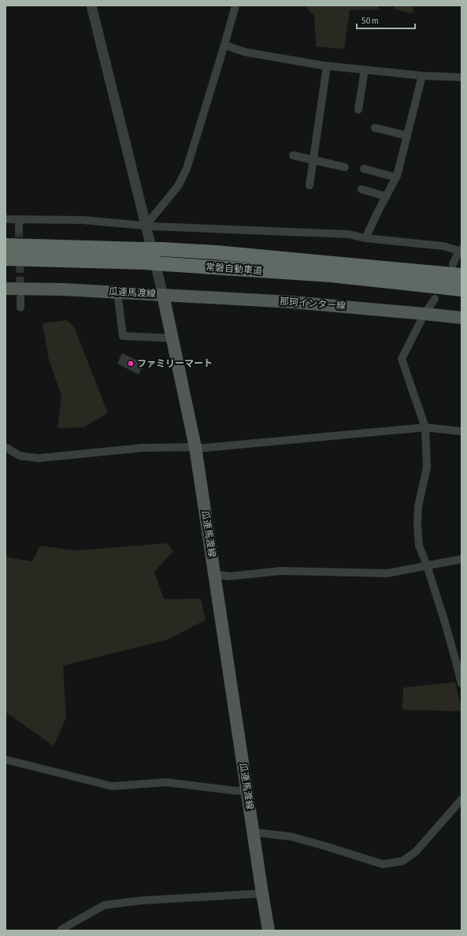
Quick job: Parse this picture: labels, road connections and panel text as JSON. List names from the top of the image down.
{
  "streets": {
    "highway": ["常磐自動車道"],
    "main road": ["瓜連馬渡線", "那珂インター線"]
  },
  "crossings": [
    ["瓜連馬渡線", "那珂インター線"]
  ],
  "places": ["ファミリーマート"],
  "scale_bar": "50 m"
}
